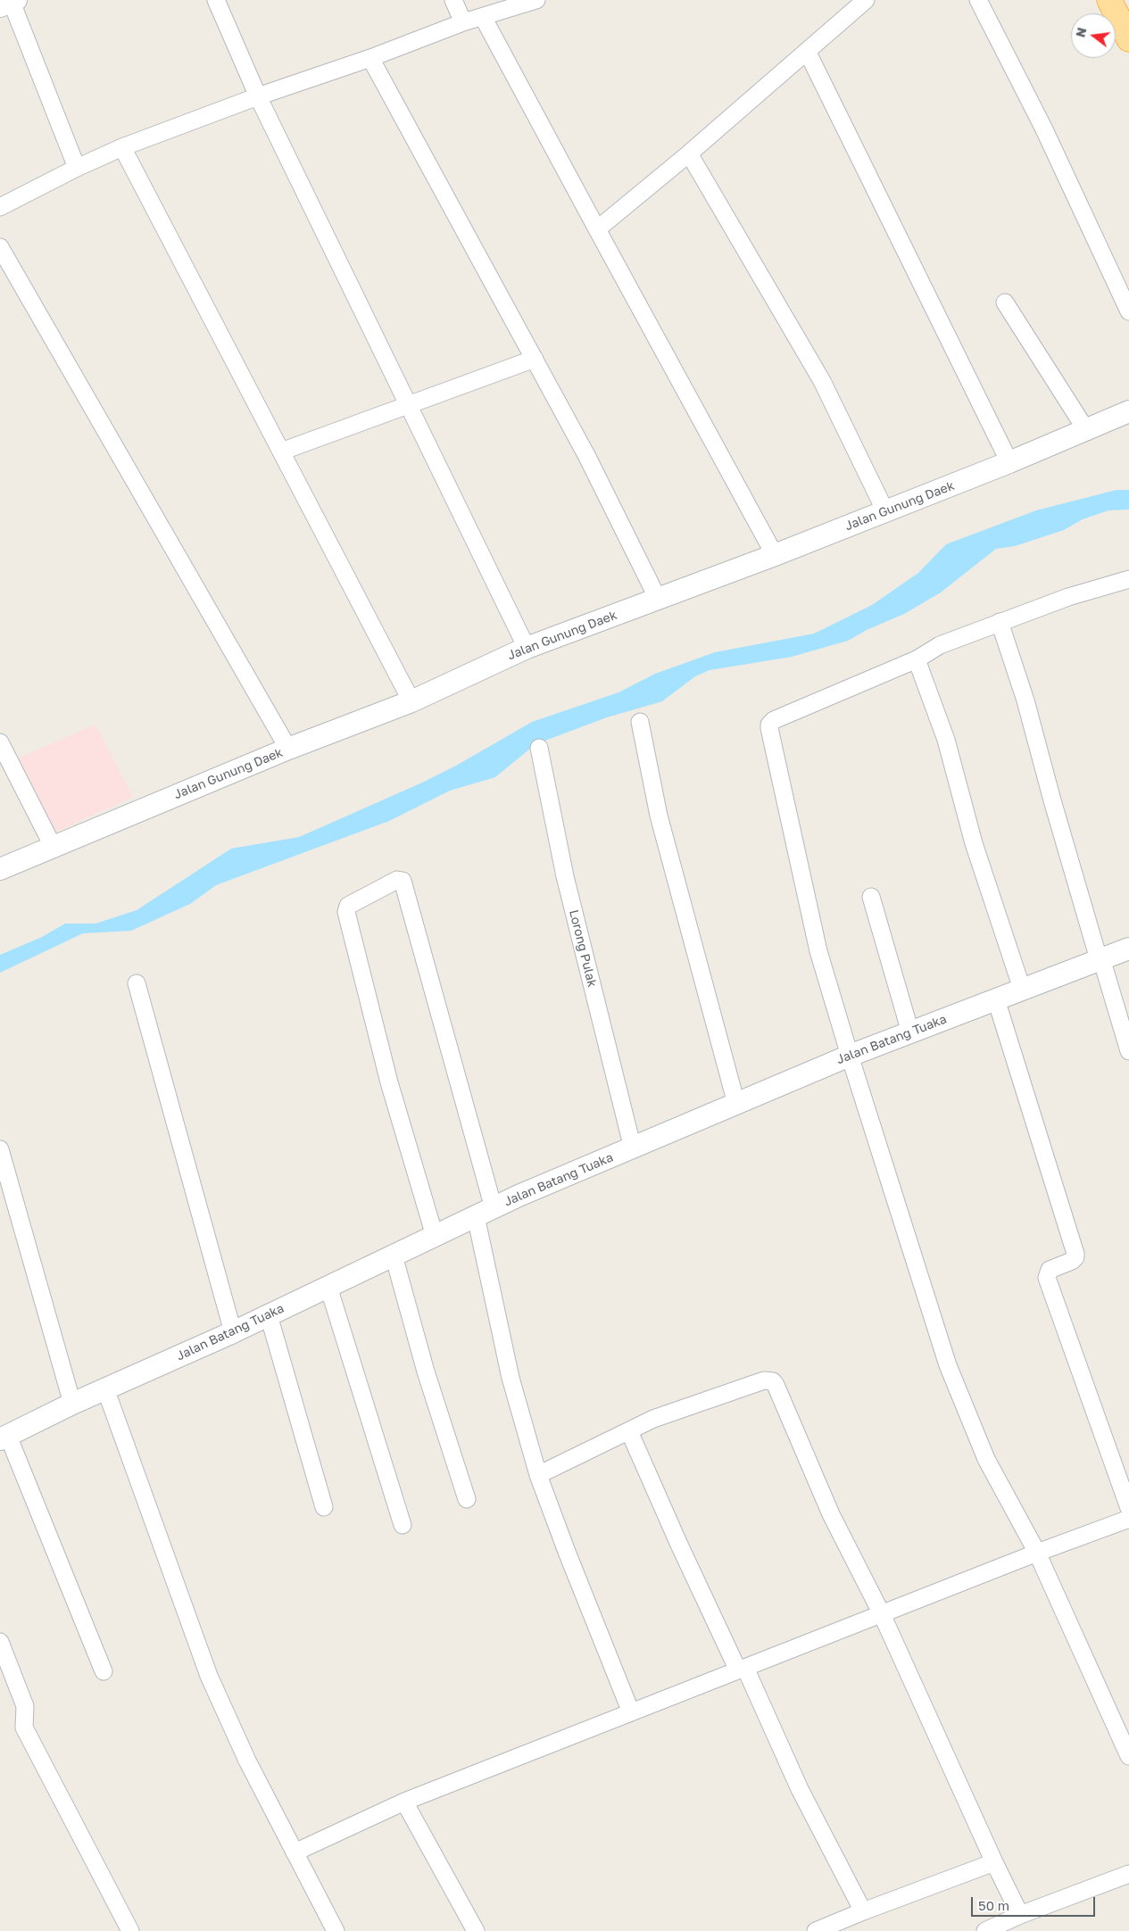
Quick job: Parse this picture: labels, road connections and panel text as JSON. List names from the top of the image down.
{
  "streets": {
    "street": ["Jalan Gunung Daek", "Lorong Pulak", "Jalan Batang Tuaka"]
  },
  "crossings": [
    ["Lorong Pulak", "Jalan Batang Tuaka"]
  ],
  "scale_bar": "50 m",
  "north": "left"
}
